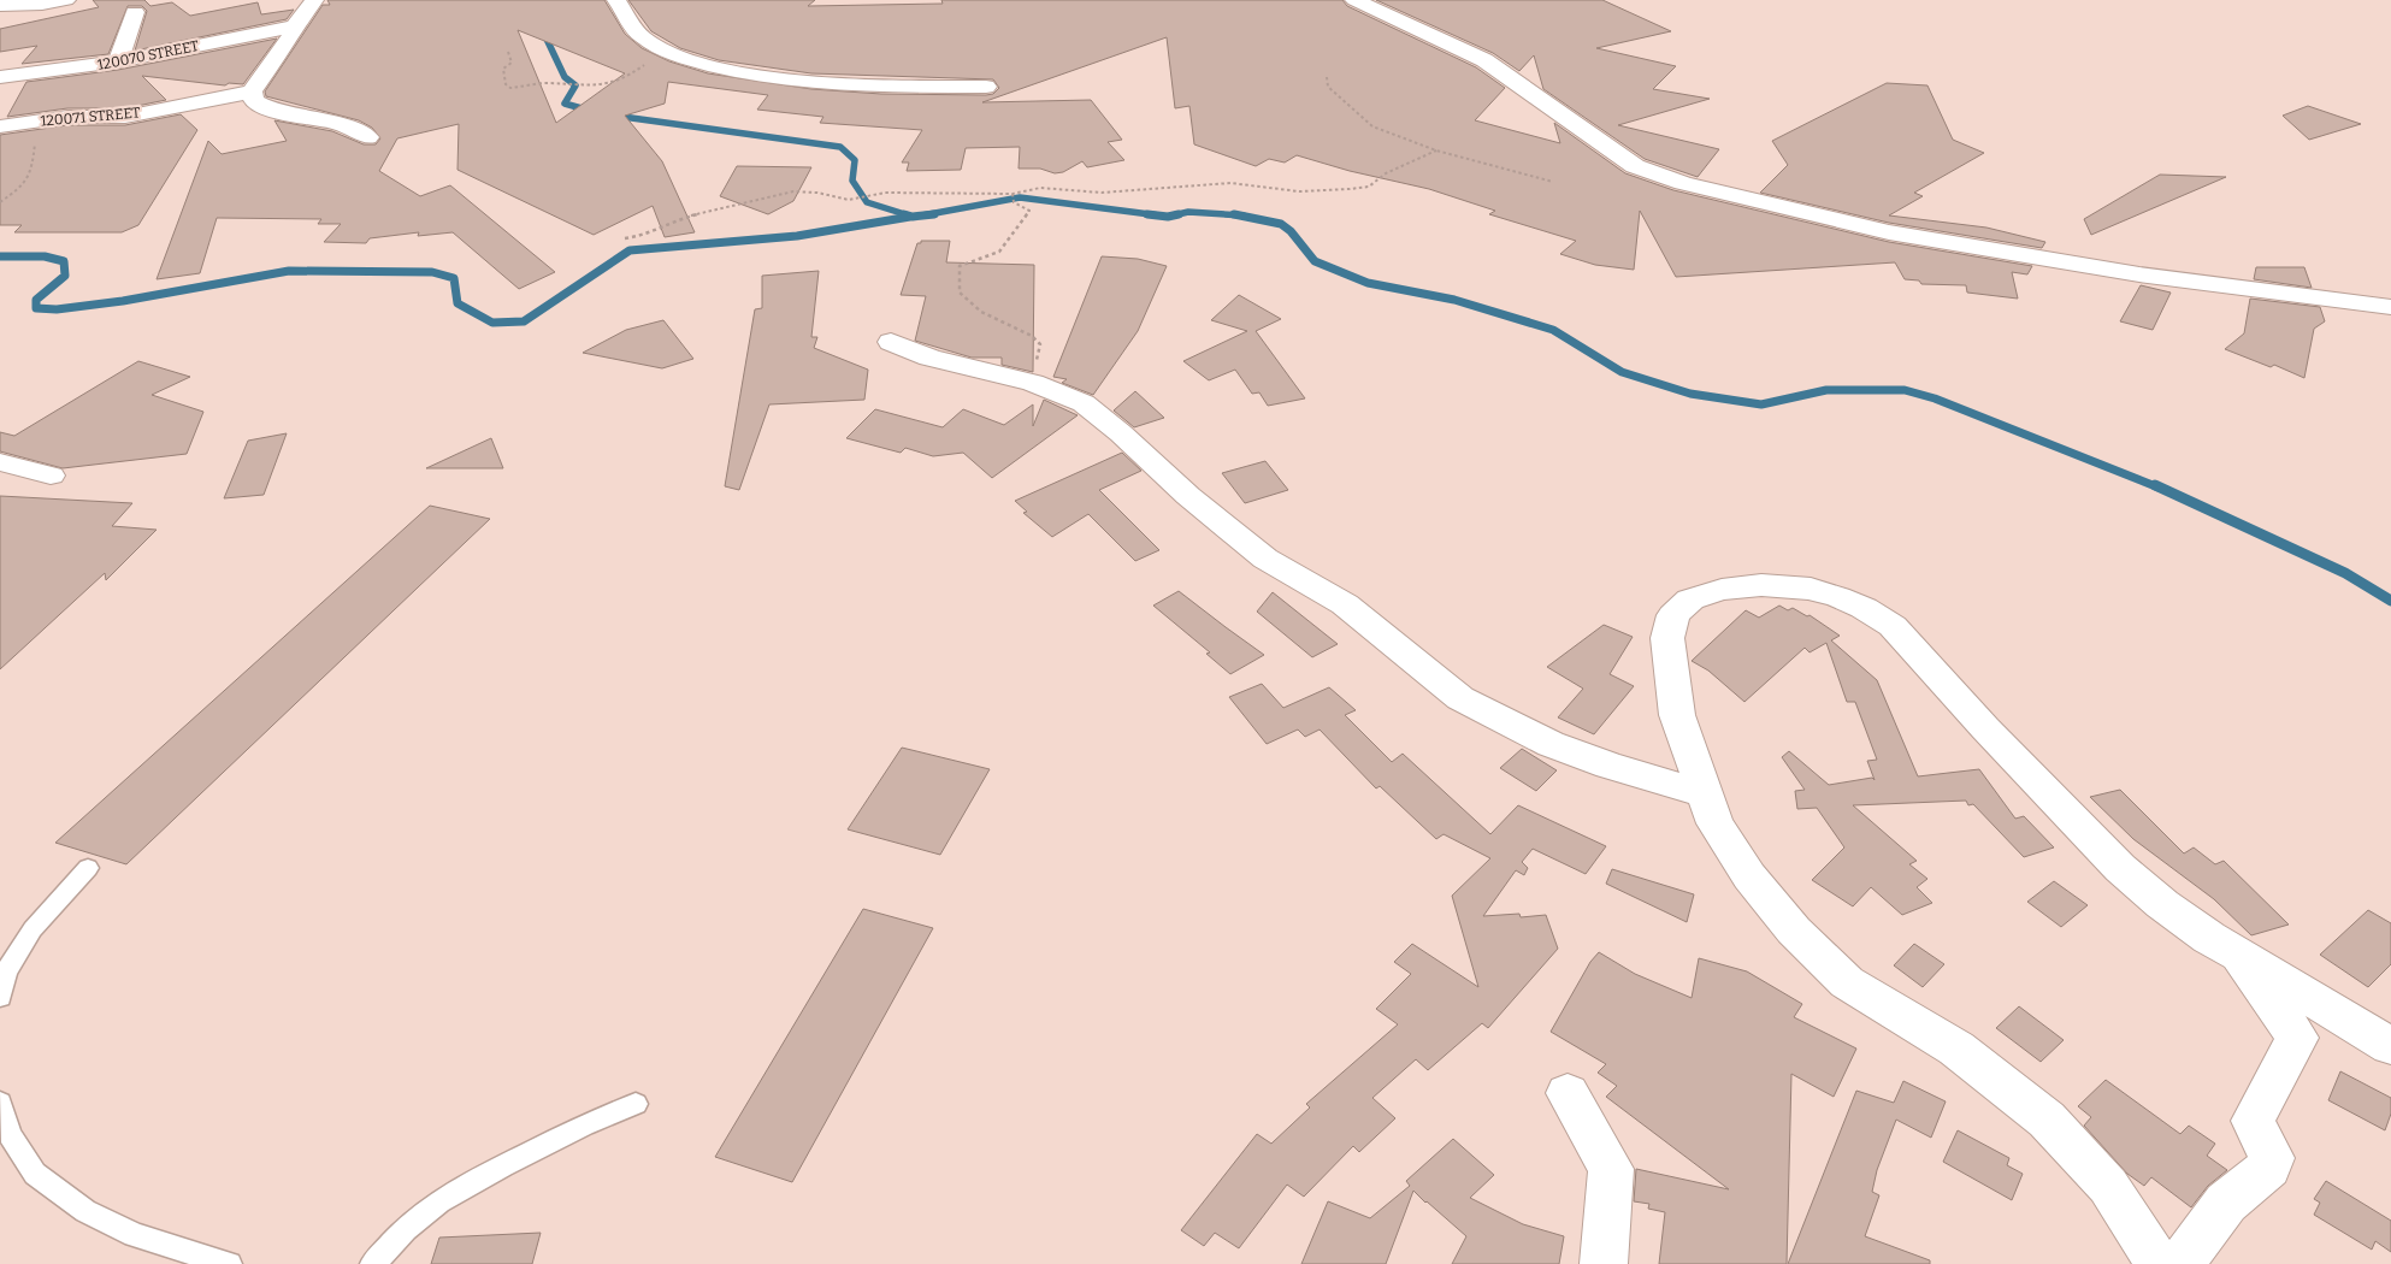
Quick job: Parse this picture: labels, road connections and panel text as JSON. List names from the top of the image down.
{
  "streets": {
    "street": ["120070 STREET", "120071 STREET"]
  }
}
